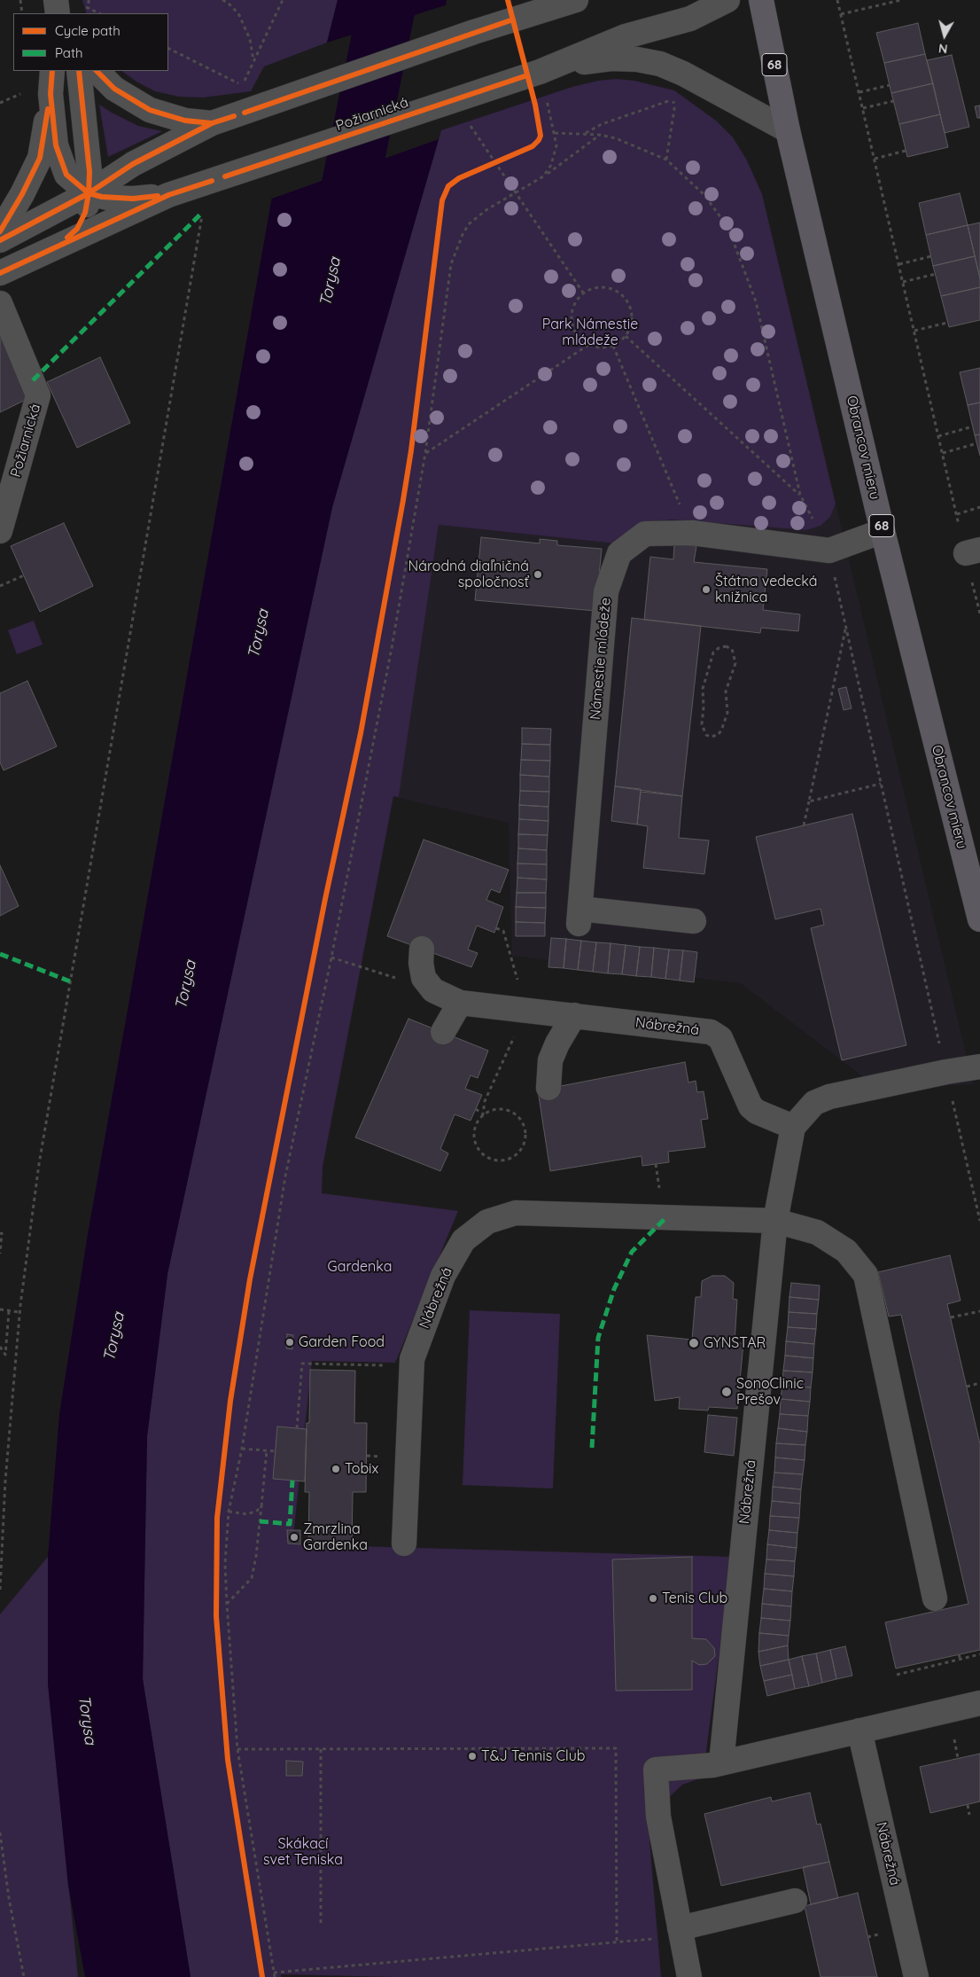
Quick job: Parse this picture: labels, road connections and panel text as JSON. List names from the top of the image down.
{
  "streets": {
    "main road": ["68", "Obrancov mieru"],
    "street": ["Požiarnická", "Námestie mládeže", "Nábrežná"]
  },
  "crossings": [
    ["Obrancov mieru", "Námestie mládeže"]
  ],
  "water": ["Torysa"],
  "parks": ["Park Námestie mládeže", "Gardenka", "Skákací svet Teniska"],
  "places": [
    "Národná diaľničná spoločnosť",
    "Štátna vedecká knižnica",
    "Garden Food",
    "GYNSTAR",
    "SonoClinic Prešov",
    "Tobix",
    "Zmrzlina Gardenka",
    "Tenis Club",
    "T&J Tennis Club"
  ],
  "legend": ["Cycle path", "Path"],
  "north": "bottom"
}
